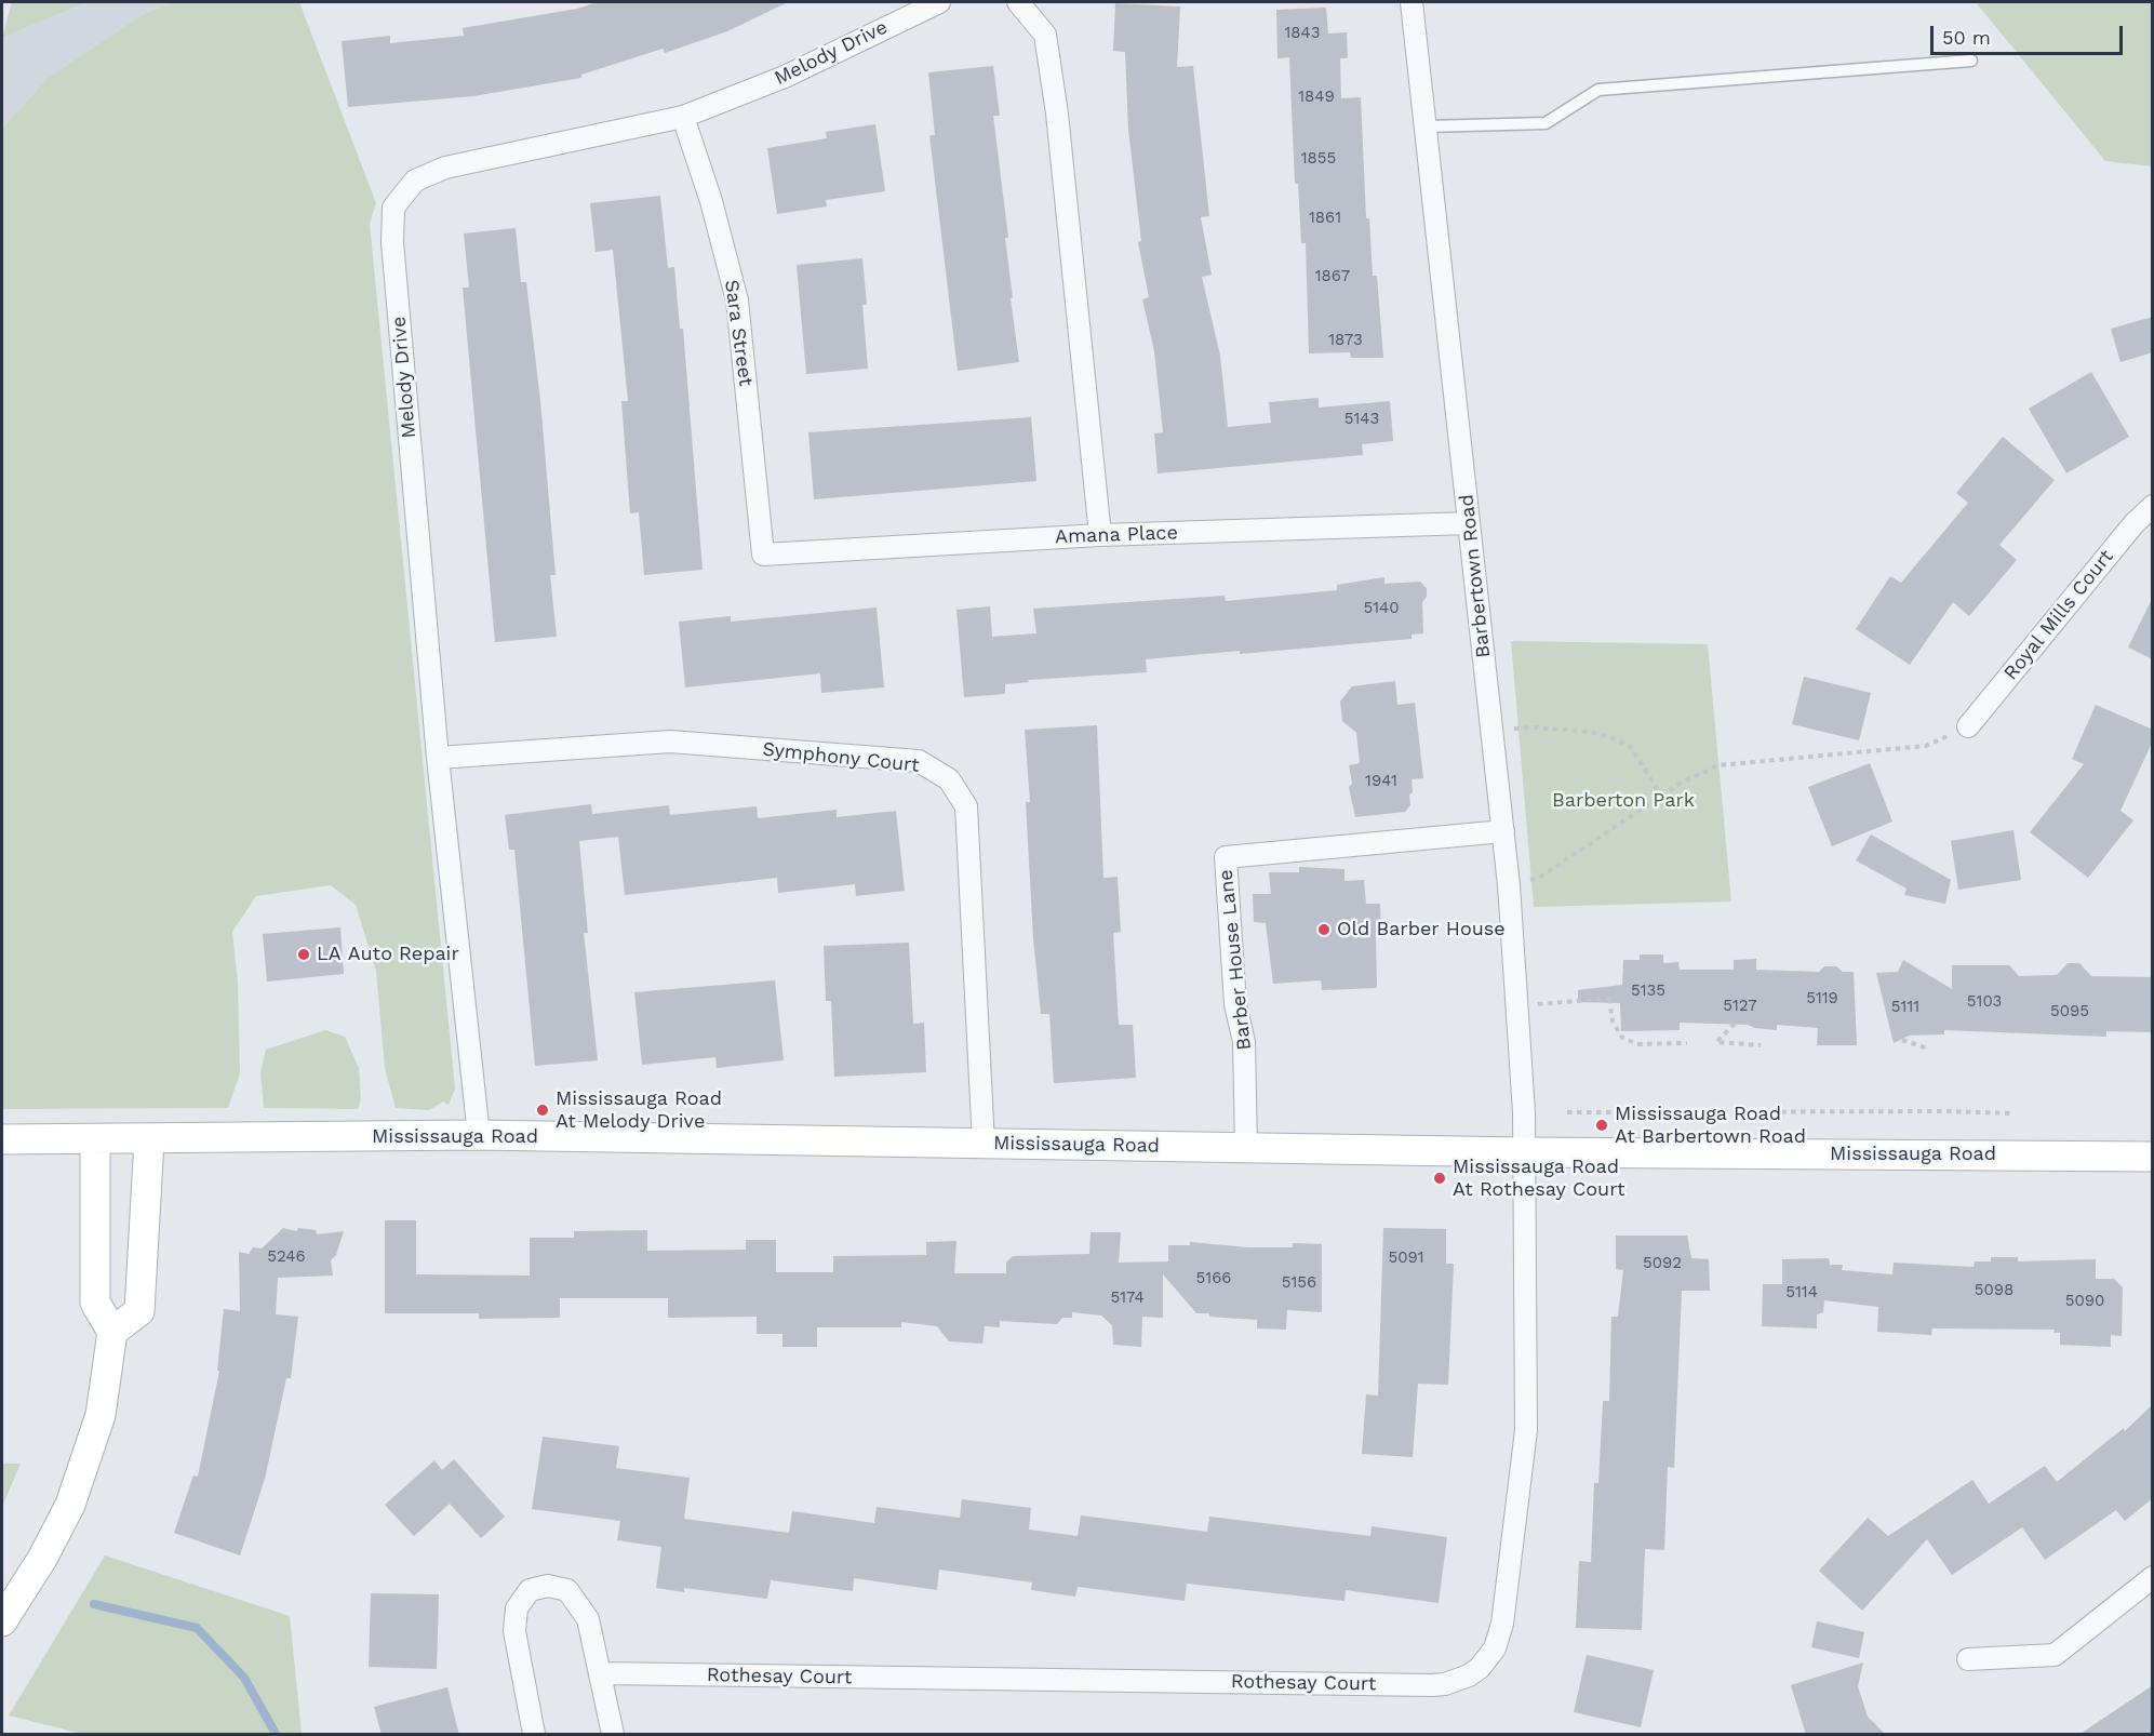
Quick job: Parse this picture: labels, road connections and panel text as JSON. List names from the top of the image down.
{
  "streets": {
    "main road": ["Mississauga Road"],
    "street": [
      "Melody Drive",
      "Sara Street",
      "Amana Place",
      "Barbertown Road",
      "Royal Mills Court",
      "Symphony Court",
      "Barber House Lane",
      "Rothesay Court"
    ]
  },
  "crossings": [
    ["Melody Drive", "Sara Street"],
    ["Melody Drive", "Symphony Court"],
    ["Melody Drive", "Mississauga Road"],
    ["Sara Street", "Amana Place"],
    ["Amana Place", "Barbertown Road"],
    ["Barbertown Road", "Barber House Lane"],
    ["Barbertown Road", "Mississauga Road"],
    ["Barbertown Road", "Rothesay Court"],
    ["Symphony Court", "Mississauga Road"],
    ["Barber House Lane", "Mississauga Road"],
    ["Mississauga Road", "Rothesay Court"]
  ],
  "parks": ["Barberton Park"],
  "places": [
    "Old Barber House",
    "LA Auto Repair",
    "Mississauga Road At Melody Drive",
    "Mississauga Road At Barbertown Road",
    "Mississauga Road At Rothesay Court"
  ],
  "house_numbers": [
    "1843",
    "1849",
    "1855",
    "1861",
    "1867",
    "1873",
    "5143",
    "5140",
    "1941",
    "5135",
    "5119",
    "5103",
    "5127",
    "5111",
    "5095",
    "5246",
    "5091",
    "5092",
    "5166",
    "5156",
    "5098",
    "5114",
    "5174",
    "5090"
  ],
  "scale_bar": "50 m"
}
